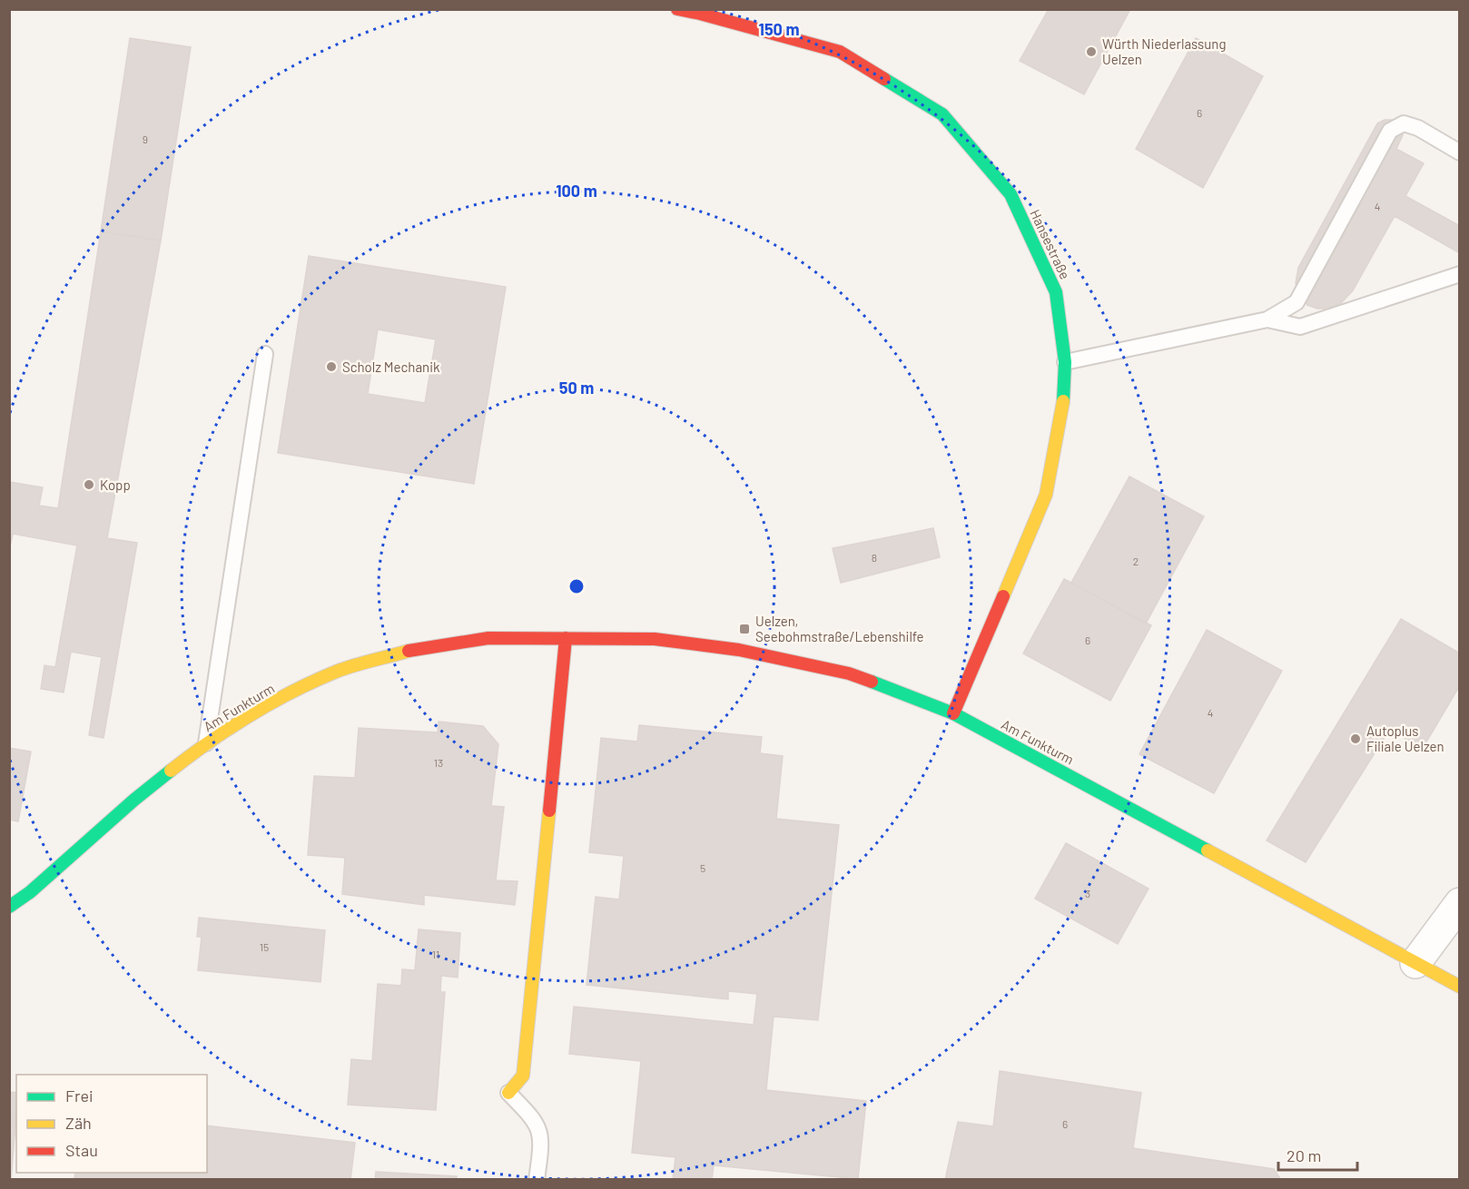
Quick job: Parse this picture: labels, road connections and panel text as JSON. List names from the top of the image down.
{
  "streets": {
    "street": ["Hansestraße", "Am Funkturm"]
  },
  "crossings": [
    ["Hansestraße", "Am Funkturm"]
  ],
  "places": {
    "other": [
      "Würth Niederlassung Uelzen",
      "Scholz Mechanik",
      "Kopp",
      "Autoplus Filiale Uelzen"
    ],
    "transit": ["Uelzen, Seebohmstraße/Lebenshilfe"]
  },
  "house_numbers": [
    "6",
    "9",
    "4",
    "8",
    "2",
    "6",
    "4",
    "13",
    "5",
    "3",
    "15",
    "11",
    "6"
  ],
  "legend": ["Frei", "Zäh", "Stau"],
  "scale_bar": "20 m",
  "rings": ["150 m", "100 m", "50 m"]
}
